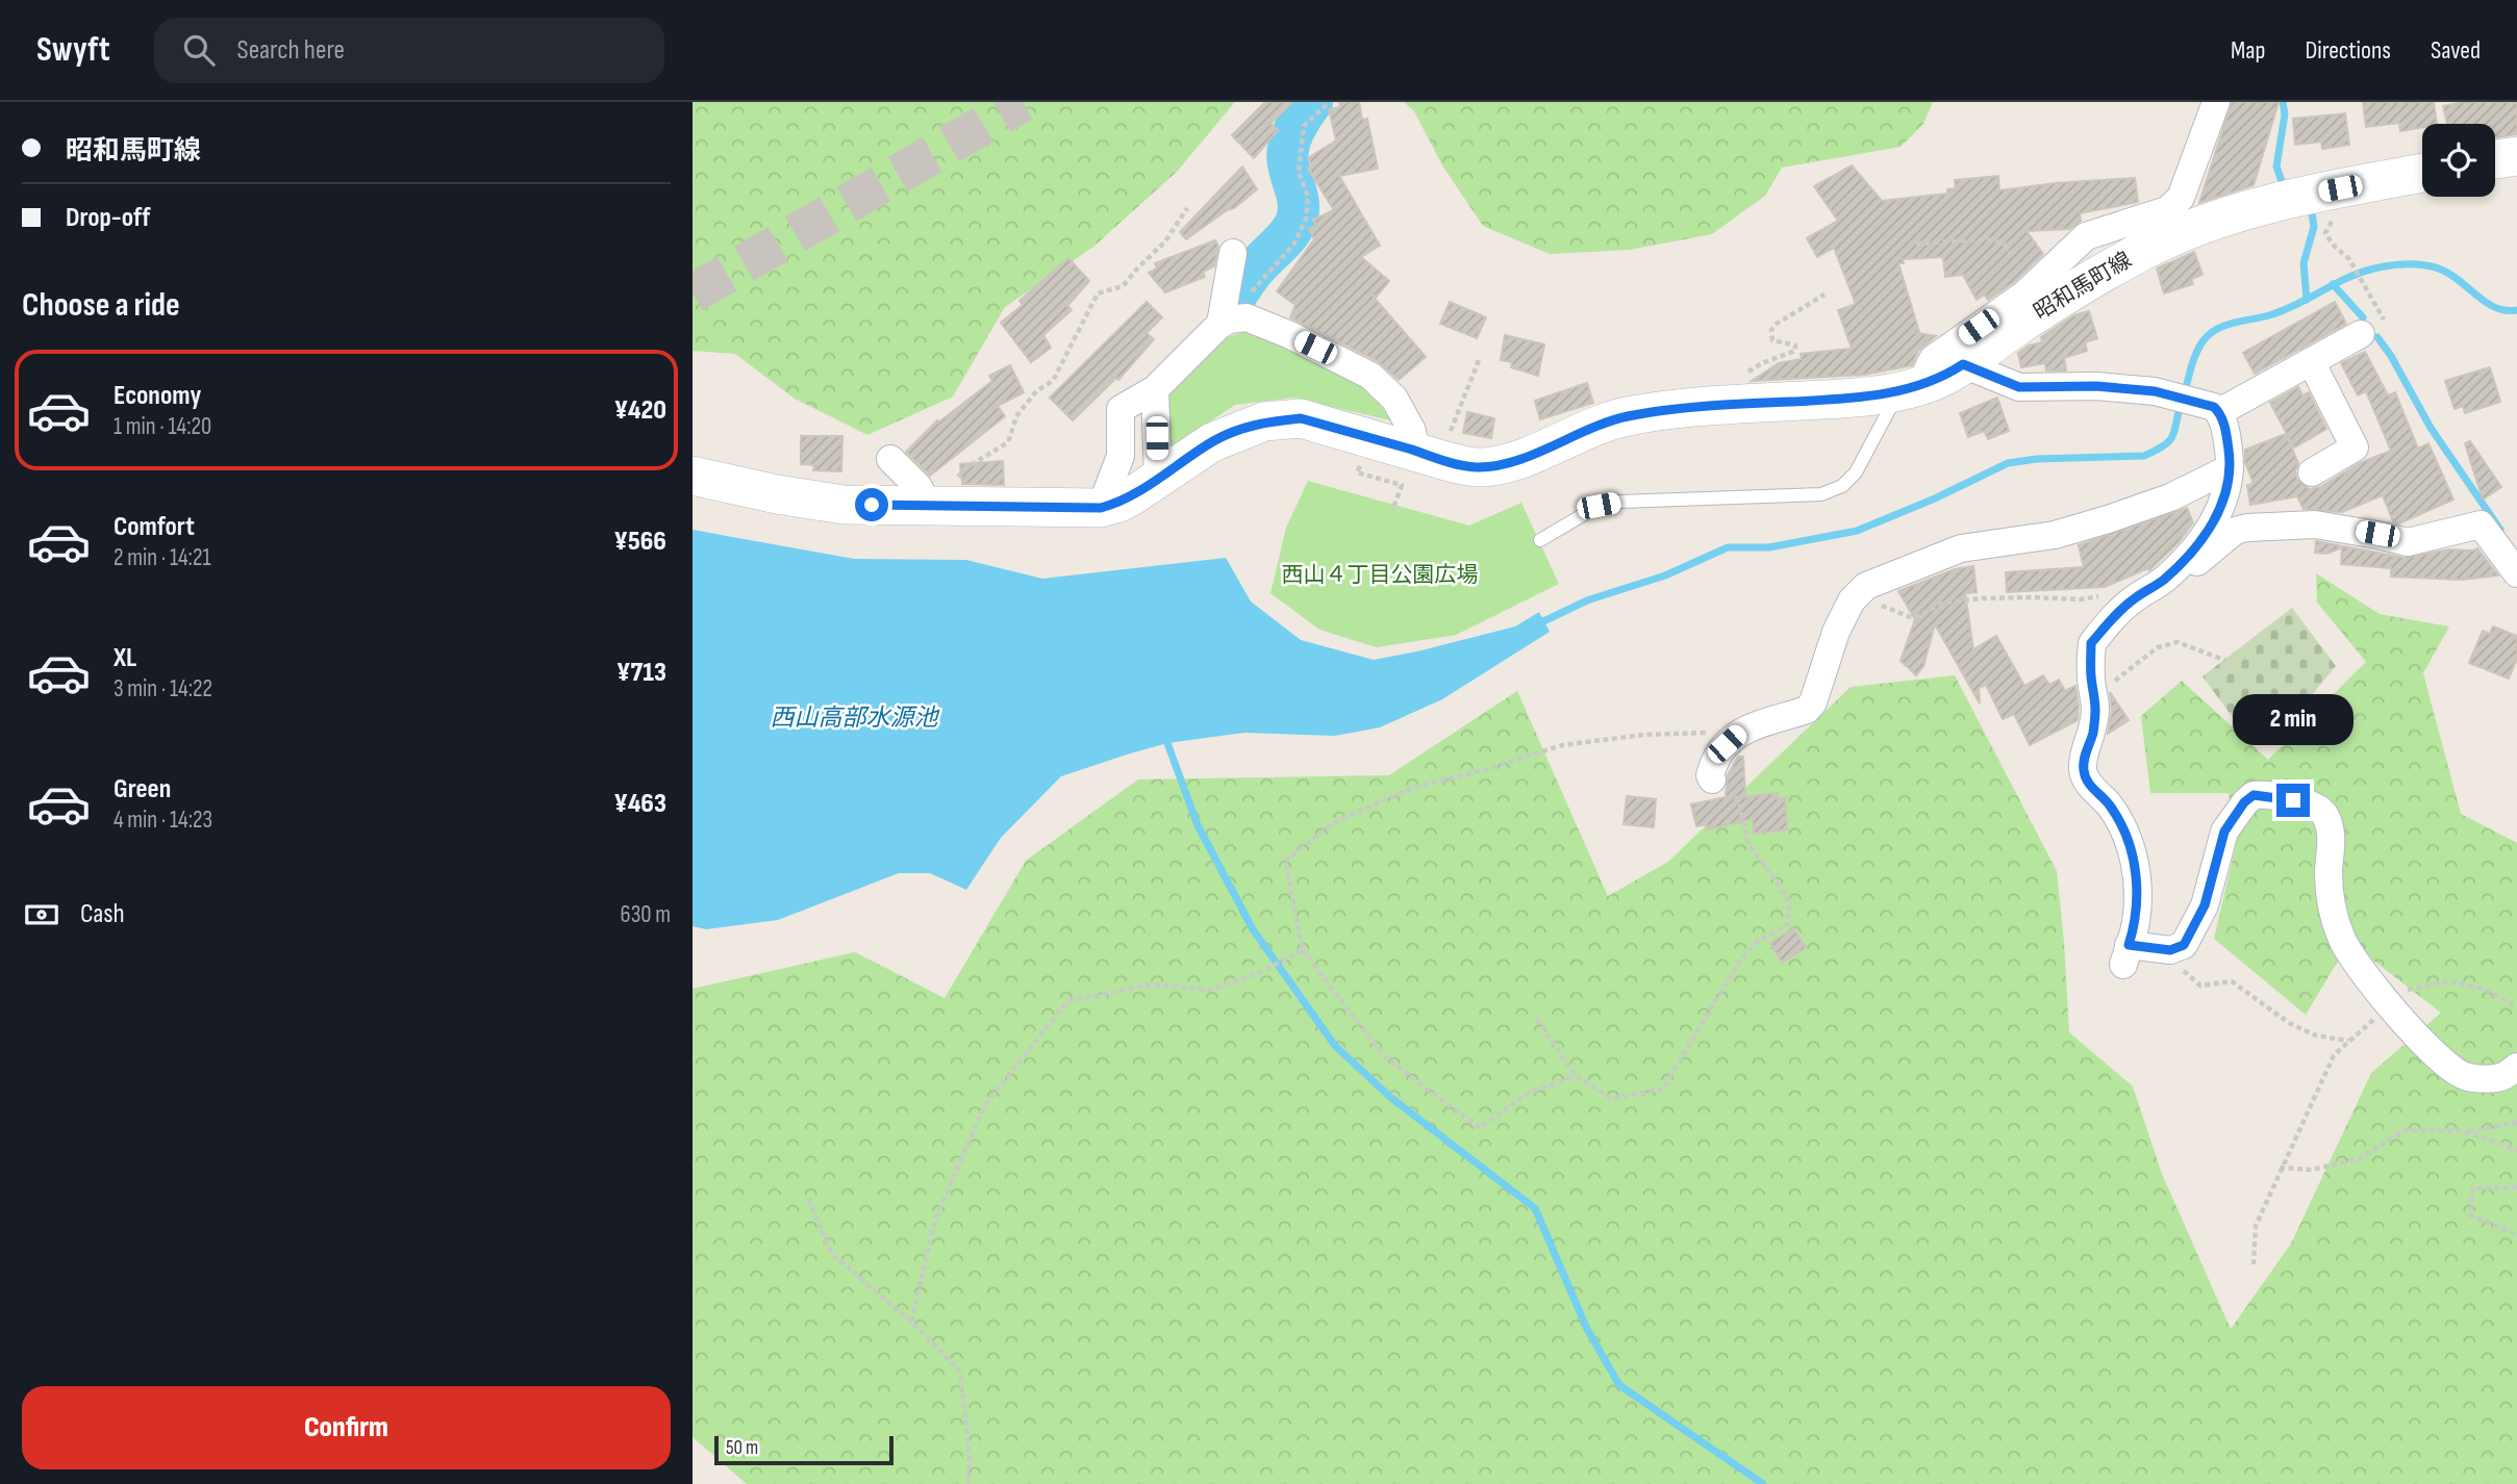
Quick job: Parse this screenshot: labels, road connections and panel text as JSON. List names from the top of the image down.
{
  "streets": {
    "main road": ["昭和馬町線"]
  },
  "water": ["西山高部水源池"],
  "parks": ["西山４丁目公園広場"],
  "scale_bar": "50 m",
  "page": {
    "header": "Swyft",
    "search": "Search here",
    "nav": ["Map", "Directions", "Saved"],
    "banner": ["昭和馬町線", "Drop-off"],
    "heading": "Choose a ride",
    "list": [
      {
        "name": "Economy",
        "note": "1 min · 14:20",
        "value": "¥420"
      },
      {
        "name": "Comfort",
        "note": "2 min · 14:21",
        "value": "¥566"
      },
      {
        "name": "XL",
        "note": "3 min · 14:22",
        "value": "¥713"
      },
      {
        "name": "Green",
        "note": "4 min · 14:23",
        "value": "¥463"
      }
    ],
    "bubble": "2 min",
    "pay": ["Cash", "630 m"],
    "buttons": "Confirm",
    "scale": "50 m"
  }
}
